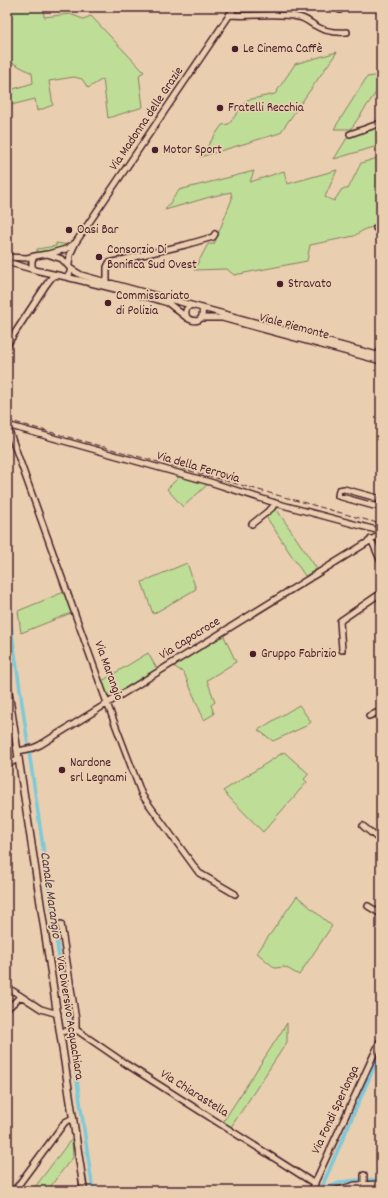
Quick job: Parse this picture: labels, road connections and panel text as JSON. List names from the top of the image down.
{
  "streets": {
    "main road": ["Via Diversivo Acquachiara"],
    "street": [
      "Via Madonna delle Grazie",
      "Viale Piemonte",
      "Via della Ferrovia",
      "Via Capocroce",
      "Via Marangio",
      "Via Chiarastella",
      "Via Fondi Sperlonga"
    ]
  },
  "crossings": [
    ["Via della Ferrovia", "Via Capocroce"],
    ["Via della Ferrovia", "Via Marangio"],
    ["Via Capocroce", "Via Marangio"],
    ["Via Capocroce", "Via Diversivo Acquachiara"],
    ["Via Chiarastella", "Via Fondi Sperlonga"]
  ],
  "water": ["Canale Marangio"],
  "places": [
    "Le Cinema Caffè",
    "Fratelli Recchia",
    "Motor Sport",
    "Oasi Bar",
    "Consorzio Di Bonifica Sud Ovest",
    "Stravato",
    "Commissariato di Polizia",
    "Gruppo Fabrizio",
    "Nardone srl Legnami"
  ]
}
